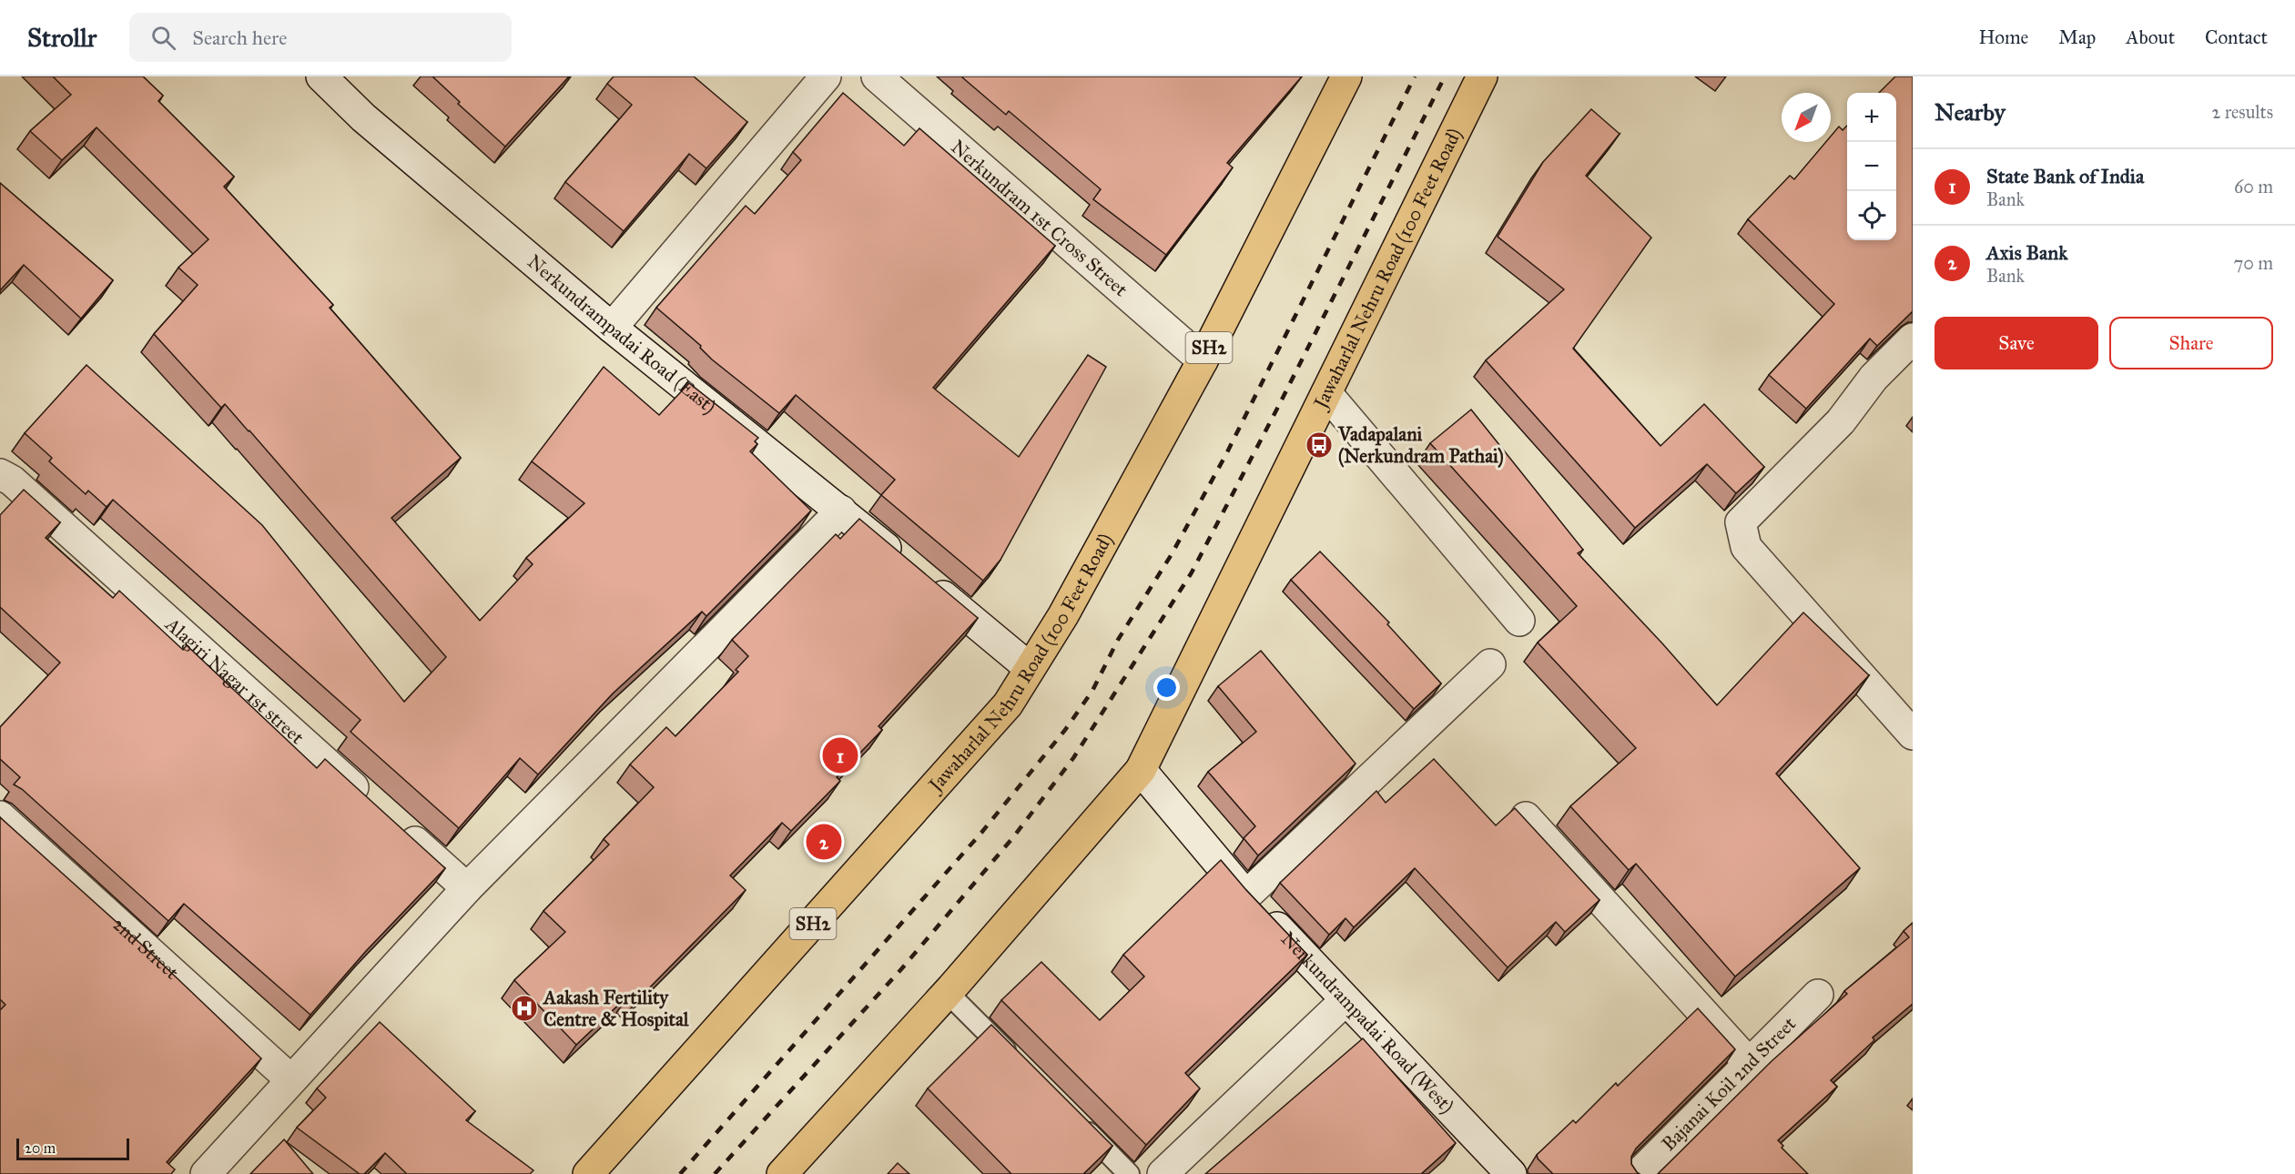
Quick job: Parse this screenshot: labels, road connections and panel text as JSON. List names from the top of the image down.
{
  "streets": {
    "main road": ["Jawaharlal Nehru Road (100 Feet Road)", "SH2"],
    "street": [
      "Nerkundram 1st Cross Street",
      "Nerkundrampadai Road (East)",
      "Alagiri Nagar 1st street",
      "2nd Street",
      "Nerkundrampadai Road (West)",
      "Bajanai Koil 2nd Street"
    ]
  },
  "crossings": [
    ["Nerkundram 1st Cross Street", "Jawaharlal Nehru Road (100 Feet Road)"],
    ["Jawaharlal Nehru Road (100 Feet Road)", "Nerkundrampadai Road (East)"],
    ["Jawaharlal Nehru Road (100 Feet Road)", "Nerkundrampadai Road (West)"]
  ],
  "places": {
    "bus stop": ["Vadapalani (Nerkundram Pathai)"],
    "hospital": ["Aakash Fertility Centre & Hospital"]
  },
  "scale_bar": "20 m",
  "north": "bottom left",
  "page": {
    "header": "Strollr",
    "search": "Search here",
    "nav": [
      "Home",
      "Map",
      "About",
      "Contact"
    ],
    "heading": ["Nearby", "2 results"],
    "map_buttons": ["+", "−"],
    "list": [
      {
        "mark": "1",
        "name": "State Bank of India",
        "note": "Bank",
        "value": "60 m"
      },
      {
        "mark": "2",
        "name": "Axis Bank",
        "note": "Bank",
        "value": "70 m"
      }
    ],
    "buttons": ["Save", "Share"],
    "pins": ["1", "2"],
    "scale": "20 m"
  }
}
